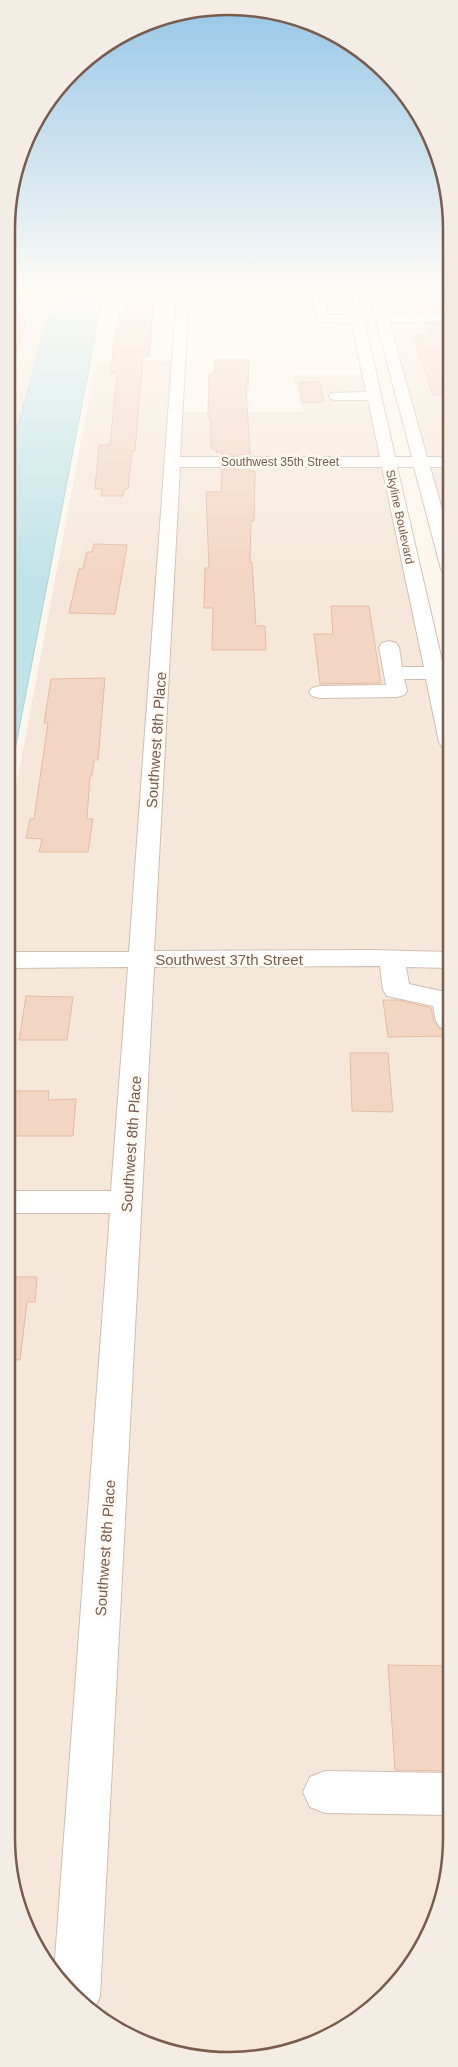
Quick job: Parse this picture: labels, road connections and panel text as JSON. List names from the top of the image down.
{
  "streets": {
    "street": [
      "Southwest 35th Street",
      "Skyline Boulevard",
      "Southwest 8th Place",
      "Southwest 37th Street"
    ]
  },
  "crossings": [
    ["Southwest 35th Street", "Skyline Boulevard"],
    ["Southwest 35th Street", "Southwest 8th Place"],
    ["Southwest 8th Place", "Southwest 37th Street"]
  ]
}
